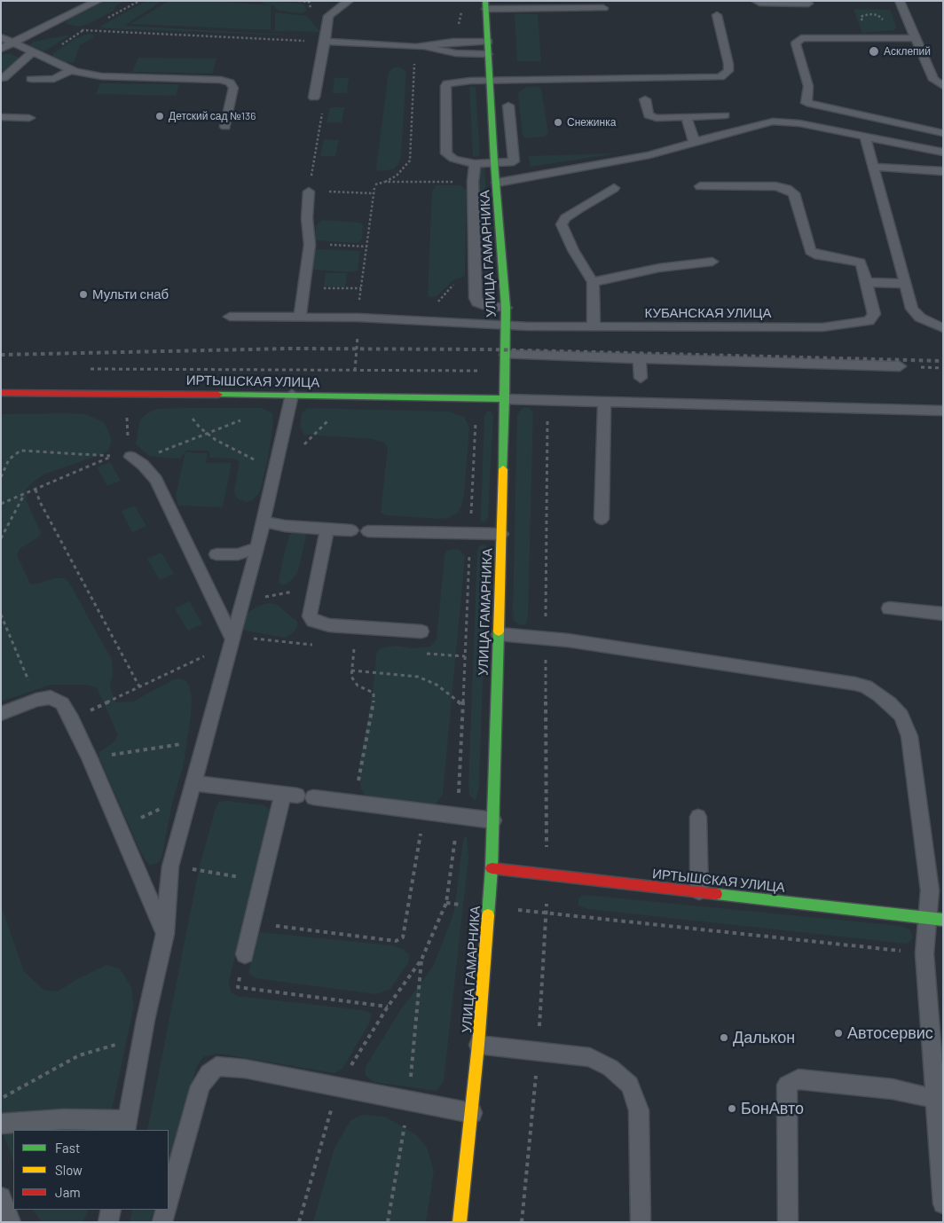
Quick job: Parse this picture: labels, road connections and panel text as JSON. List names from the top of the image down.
{
  "streets": {
    "main road": ["УЛИЦА ГАМАРНИКА", "ИРТЫШСКАЯ УЛИЦА"],
    "lane": ["КУБАНСКАЯ УЛИЦА"]
  },
  "crossings": [
    ["УЛИЦА ГАМАРНИКА", "КУБАНСКАЯ УЛИЦА"],
    ["УЛИЦА ГАМАРНИКА", "ИРТЫШСКАЯ УЛИЦА"]
  ],
  "places": [
    "Асклепий",
    "Детский сад №136",
    "Снежинка",
    "Мульти снаб",
    "Автосервис",
    "Далькон",
    "БонАвто"
  ],
  "legend": ["Fast", "Slow", "Jam"]
}
